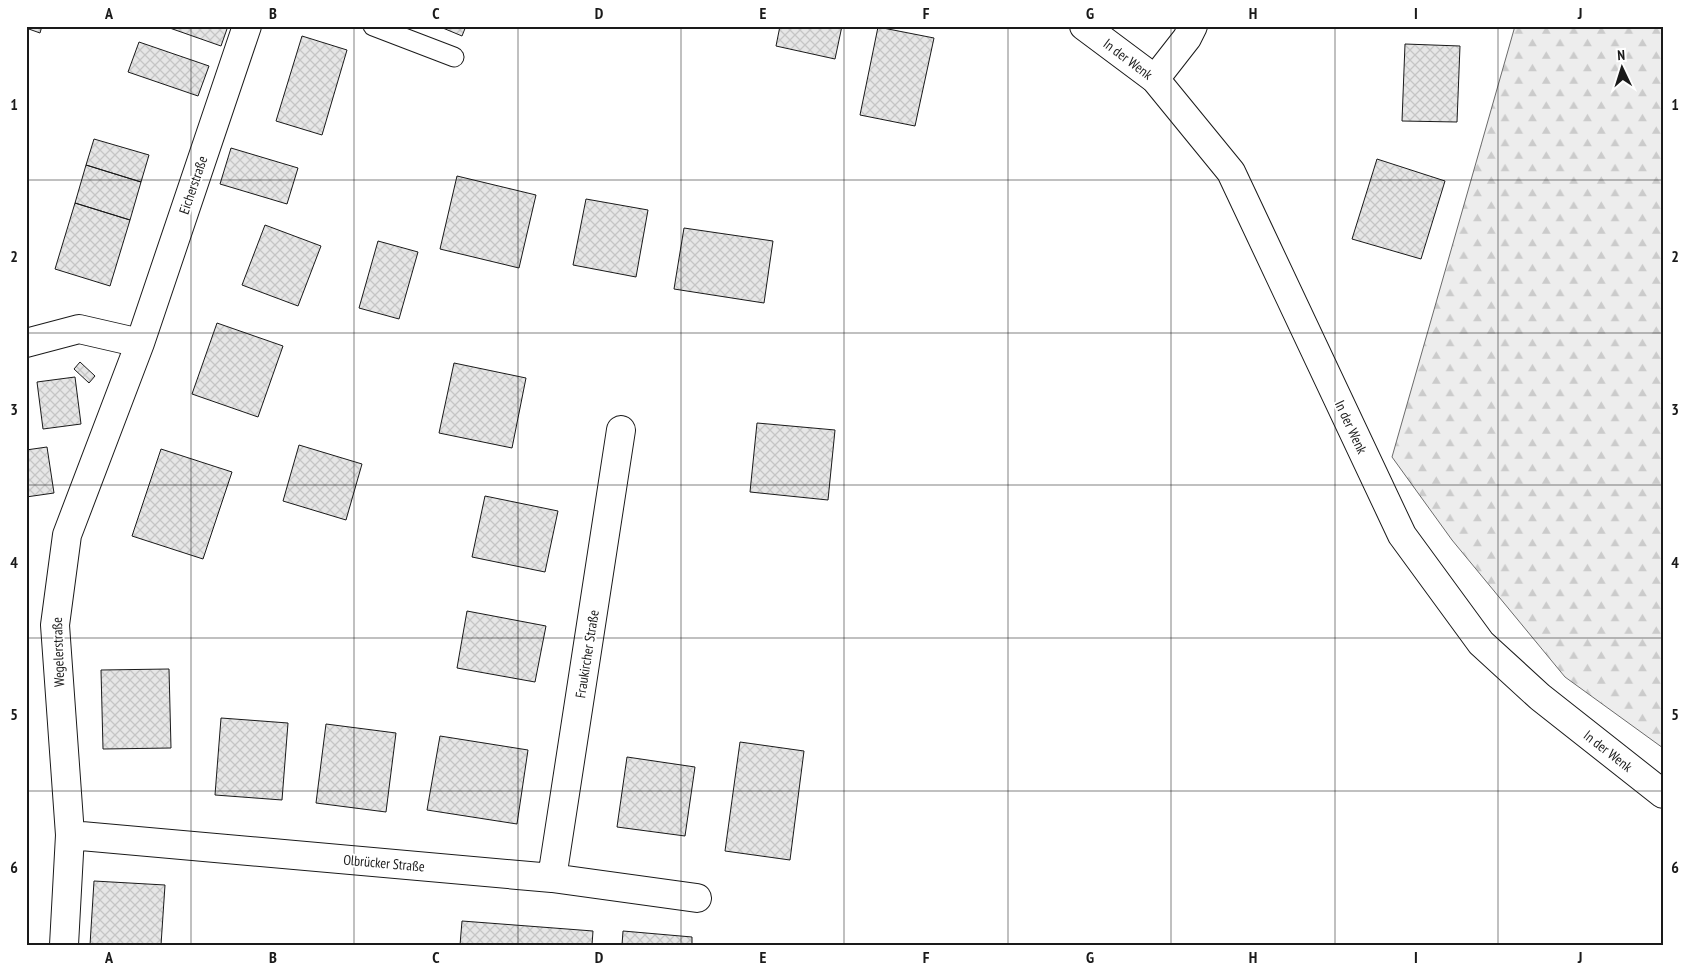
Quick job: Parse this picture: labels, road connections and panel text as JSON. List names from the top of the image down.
{
  "streets": {
    "street": [
      "In der Wenk",
      "Eicherstraße",
      "Wegelerstraße",
      "Fraukircher Straße",
      "Olbrücker Straße"
    ]
  },
  "crossings": [
    ["Eicherstraße", "Wegelerstraße"],
    ["Wegelerstraße", "Olbrücker Straße"],
    ["Fraukircher Straße", "Olbrücker Straße"]
  ],
  "north": "top",
  "grid": {
    "columns": [
      "A",
      "B",
      "C",
      "D",
      "E",
      "F",
      "G",
      "H",
      "I",
      "J"
    ],
    "rows": [
      "1",
      "2",
      "3",
      "4",
      "5",
      "6"
    ]
  }
}
